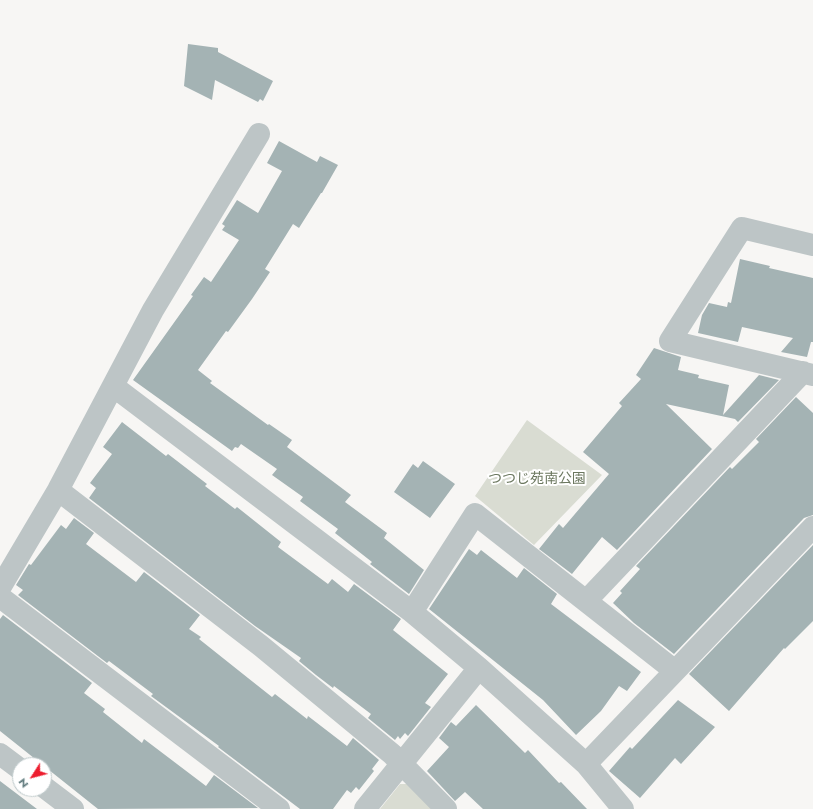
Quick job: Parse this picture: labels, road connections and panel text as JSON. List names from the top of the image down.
{
  "parks": ["つつじ苑南公園"],
  "north": "bottom left"
}
